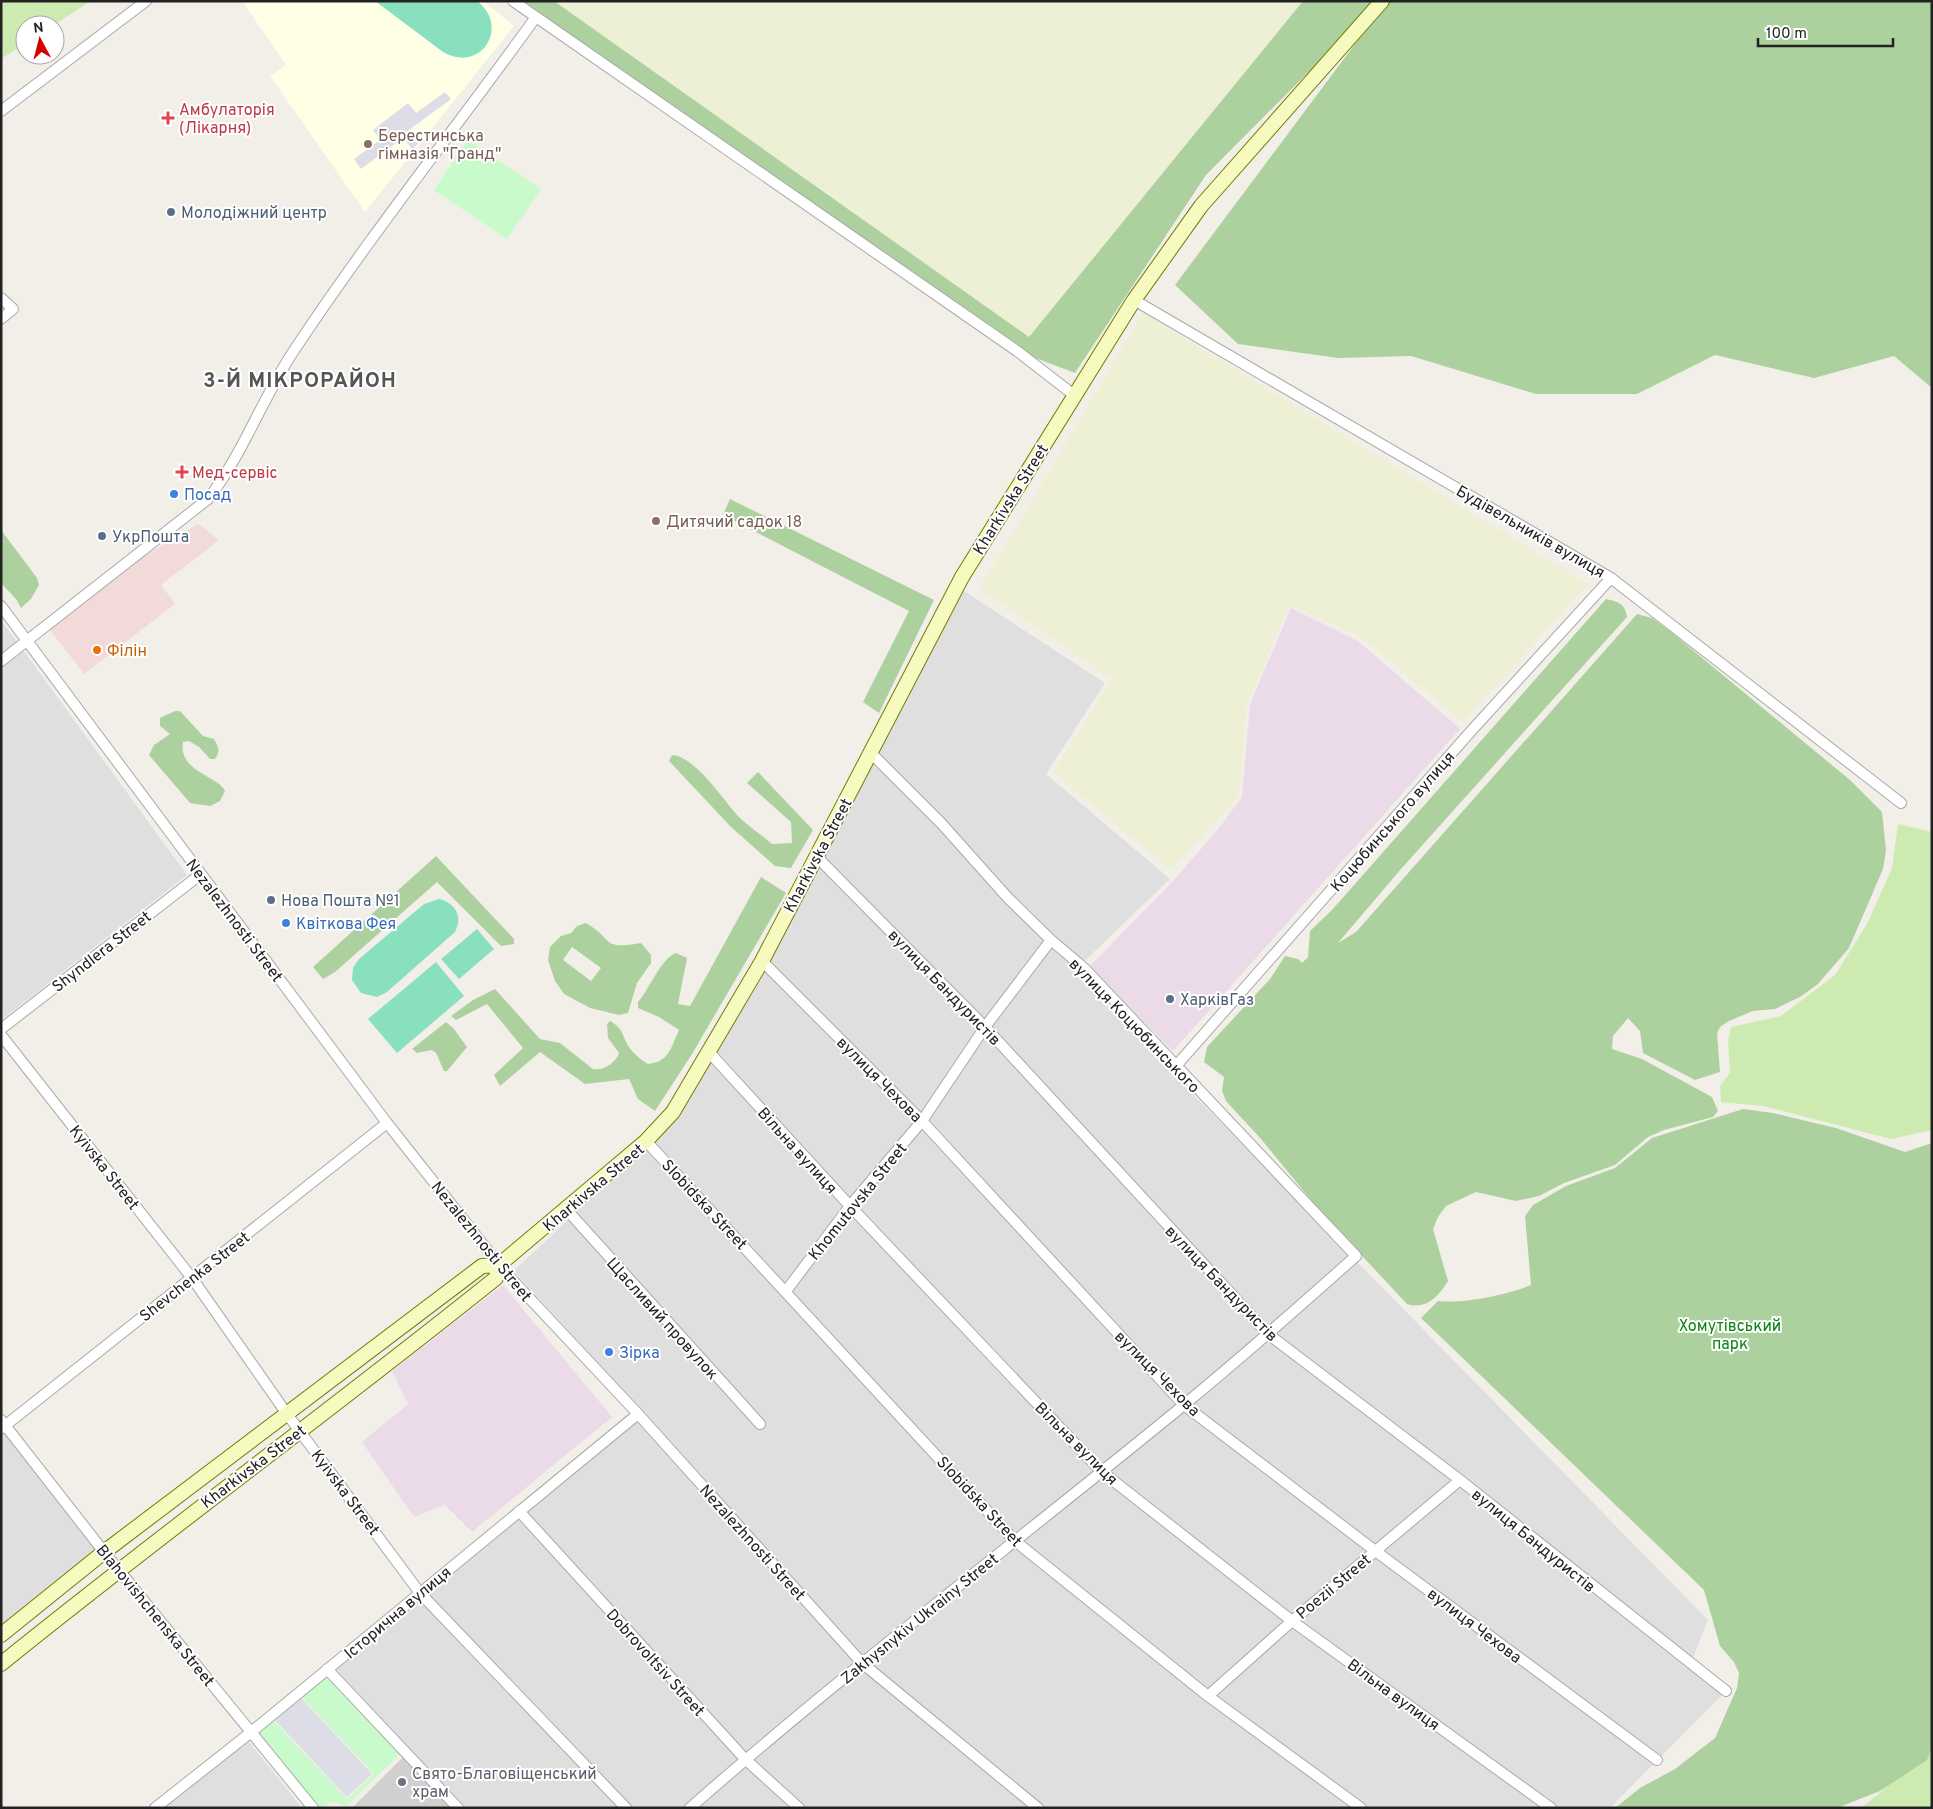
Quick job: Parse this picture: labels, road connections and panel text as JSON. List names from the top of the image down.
{
  "streets": {
    "street": [
      "Kharkivska Street",
      "Будівельників вулиця",
      "Коцюбинського вулиця",
      "Nezalezhnosti Street",
      "Shyndlera Street",
      "вулиця Бандуристів",
      "вулиця Коцюбинського",
      "вулиця Чехова",
      "Вільна вулиця",
      "Kyivska Street",
      "Khomutovska Street",
      "Slobidska Street",
      "Shevchenka Street",
      "Щасливий провулок",
      "Poezii Street",
      "Історична вулиця",
      "Blahovishchenska Street",
      "Zakhysnykiv Ukrainy Street",
      "Dobrovoltsiv Street"
    ]
  },
  "crossings": [
    ["Kharkivska Street", "Будівельників вулиця"],
    ["Kharkivska Street", "Nezalezhnosti Street"],
    ["Kharkivska Street", "вулиця Бандуристів"],
    ["Kharkivska Street", "вулиця Коцюбинського"],
    ["Kharkivska Street", "вулиця Чехова"],
    ["Kharkivska Street", "Вільна вулиця"],
    ["Kharkivska Street", "Kyivska Street"],
    ["Kharkivska Street", "Slobidska Street"],
    ["Kharkivska Street", "Щасливий провулок"],
    ["Kharkivska Street", "Blahovishchenska Street"],
    ["Будівельників вулиця", "Коцюбинського вулиця"],
    ["Коцюбинського вулиця", "вулиця Коцюбинського"],
    ["Nezalezhnosti Street", "Shyndlera Street"],
    ["Nezalezhnosti Street", "Shevchenka Street"],
    ["Nezalezhnosti Street", "Історична вулиця"],
    ["Nezalezhnosti Street", "Zakhysnykiv Ukrainy Street"],
    ["вулиця Бандуристів", "Khomutovska Street"],
    ["вулиця Бандуристів", "Poezii Street"],
    ["вулиця Бандуристів", "Zakhysnykiv Ukrainy Street"],
    ["вулиця Коцюбинського", "Khomutovska Street"],
    ["вулиця Коцюбинського", "Zakhysnykiv Ukrainy Street"],
    ["вулиця Чехова", "Khomutovska Street"],
    ["вулиця Чехова", "Poezii Street"],
    ["вулиця Чехова", "Zakhysnykiv Ukrainy Street"],
    ["Вільна вулиця", "Khomutovska Street"],
    ["Вільна вулиця", "Poezii Street"],
    ["Вільна вулиця", "Zakhysnykiv Ukrainy Street"],
    ["Kyivska Street", "Shevchenka Street"],
    ["Kyivska Street", "Історична вулиця"],
    ["Khomutovska Street", "Slobidska Street"],
    ["Slobidska Street", "Poezii Street"],
    ["Slobidska Street", "Zakhysnykiv Ukrainy Street"],
    ["Shevchenka Street", "Blahovishchenska Street"],
    ["Історична вулиця", "Blahovishchenska Street"],
    ["Історична вулиця", "Dobrovoltsiv Street"],
    ["Zakhysnykiv Ukrainy Street", "Dobrovoltsiv Street"]
  ],
  "districts": ["3-Й МІКРОРАЙОН"],
  "parks": ["Хомутівський парк"],
  "places": {
    "health": ["Амбулаторія (Лікарня)", "Мед-сервіс"],
    "other": [
      "Берестинська гімназія \"Гранд\"",
      "Молодіжний центр",
      "Посад",
      "Дитячий садок 18",
      "УкрПошта",
      "Філін",
      "Нова Пошта №1",
      "Квіткова Фея",
      "ХарківГаз",
      "Зірка",
      "Свято-Благовіщенський храм"
    ]
  },
  "scale_bar": "100 m",
  "north": "top"
}
